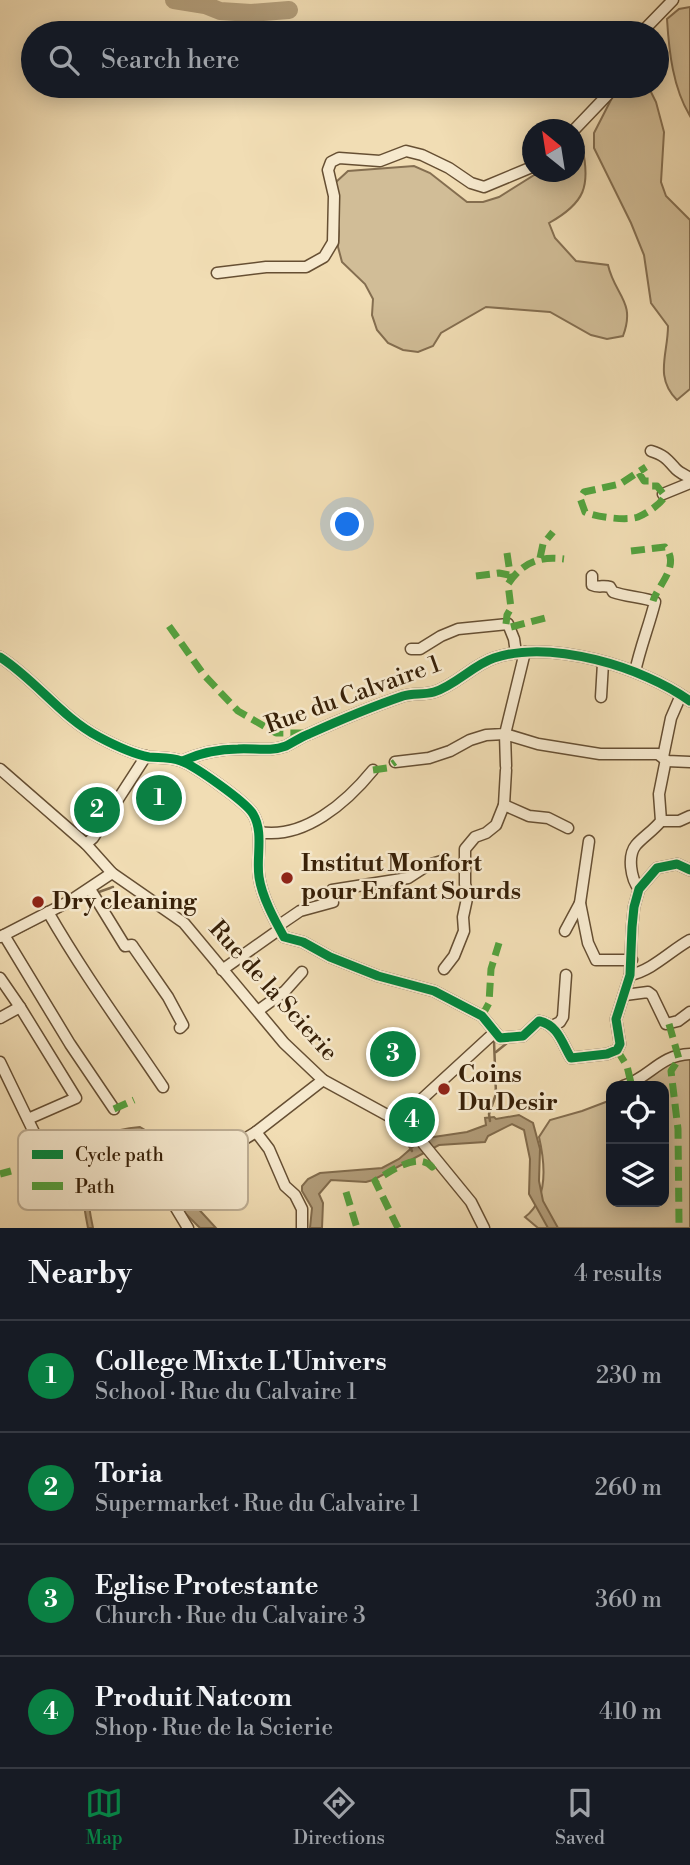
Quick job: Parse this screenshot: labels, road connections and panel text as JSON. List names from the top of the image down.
{
  "streets": {
    "street": ["Rue du Calvaire 1", "Rue de la Scierie"]
  },
  "places": ["Institut Monfort pour Enfant Sourds", "Dry cleaning", "Coins Du Desir"],
  "legend": ["Cycle path", "Path"],
  "north": "top left",
  "page": {
    "search": "Search here",
    "pins": [
      "1",
      "2",
      "3",
      "4"
    ],
    "heading": ["Nearby", "4 results"],
    "list": [
      {
        "mark": "1",
        "name": "College Mixte L'Univers",
        "note": "School · Rue du Calvaire 1",
        "value": "230 m"
      },
      {
        "mark": "2",
        "name": "Toria",
        "note": "Supermarket · Rue du Calvaire 1",
        "value": "260 m"
      },
      {
        "mark": "3",
        "name": "Eglise Protestante",
        "note": "Church · Rue du Calvaire 3",
        "value": "360 m"
      },
      {
        "mark": "4",
        "name": "Produit Natcom",
        "note": "Shop · Rue de la Scierie",
        "value": "410 m"
      }
    ],
    "nav": ["Map", "Directions", "Saved"]
  }
}
